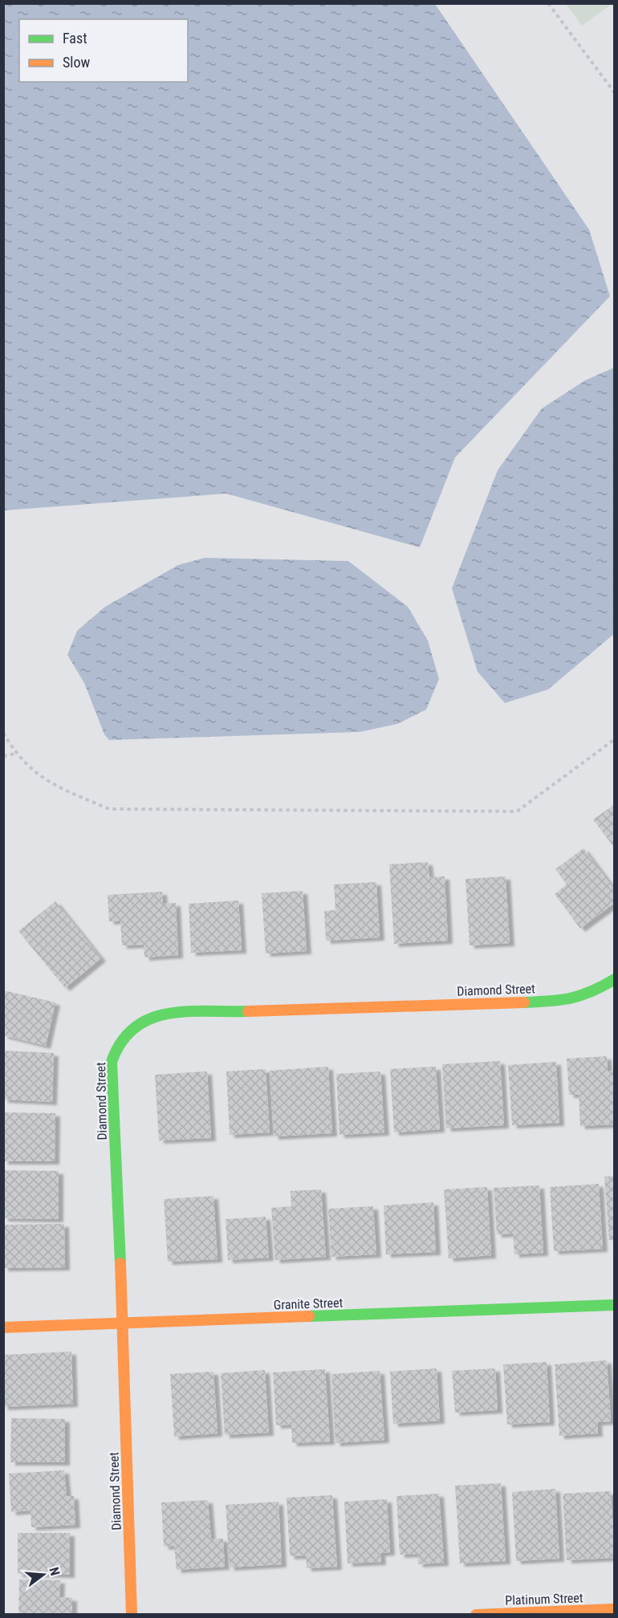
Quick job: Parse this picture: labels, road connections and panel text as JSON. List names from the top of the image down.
{
  "streets": {
    "street": ["Diamond Street", "Granite Street", "Platinum Street"]
  },
  "crossings": [
    ["Diamond Street", "Granite Street"]
  ],
  "legend": ["Fast", "Slow"],
  "north": "right"
}
